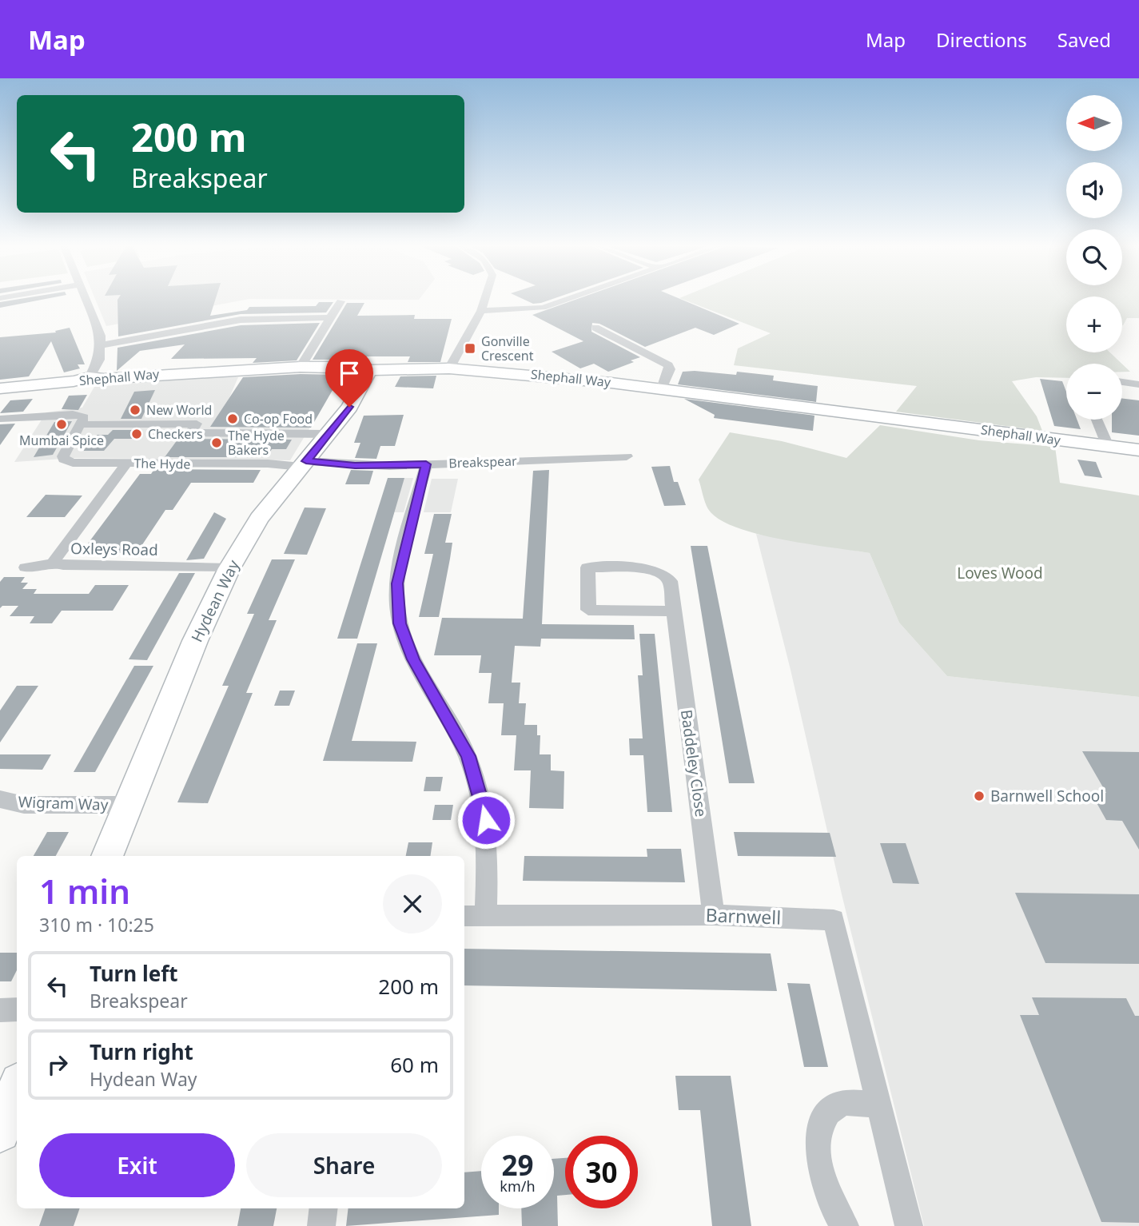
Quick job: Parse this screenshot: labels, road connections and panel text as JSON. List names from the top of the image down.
{
  "streets": {
    "street": [
      "Shephall Way",
      "Breakspear",
      "The Hyde",
      "Oxleys Road",
      "Hydean Way",
      "Baddeley Close",
      "Wigram Way",
      "Barnwell"
    ]
  },
  "crossings": [
    ["Shephall Way", "Hydean Way"],
    ["Breakspear", "The Hyde"],
    ["Breakspear", "Hydean Way"],
    ["The Hyde", "Oxleys Road"],
    ["The Hyde", "Hydean Way"],
    ["Oxleys Road", "Hydean Way"],
    ["Hydean Way", "Wigram Way"],
    ["Baddeley Close", "Barnwell"]
  ],
  "parks": ["Loves Wood"],
  "places": {
    "transit": ["Gonville Crescent"],
    "other": [
      "New World",
      "Co-op Food",
      "Mumbai Spice",
      "Checkers",
      "The Hyde Bakers",
      "Barnwell School"
    ]
  },
  "north": "left",
  "page": {
    "header": "Map",
    "nav": ["Map", "Directions", "Saved"],
    "map_buttons": ["+", "−"],
    "turn": ["200 m", "Breakspear"],
    "heading": ["1 min", "310 m · 10:25"],
    "list": [
      {
        "name": "Turn left",
        "note": "Breakspear",
        "value": "200 m"
      },
      {
        "name": "Turn right",
        "note": "Hydean Way",
        "value": "60 m"
      }
    ],
    "buttons": ["Exit", "Share"],
    "speed": "29 km/h",
    "limit": "30"
  }
}
